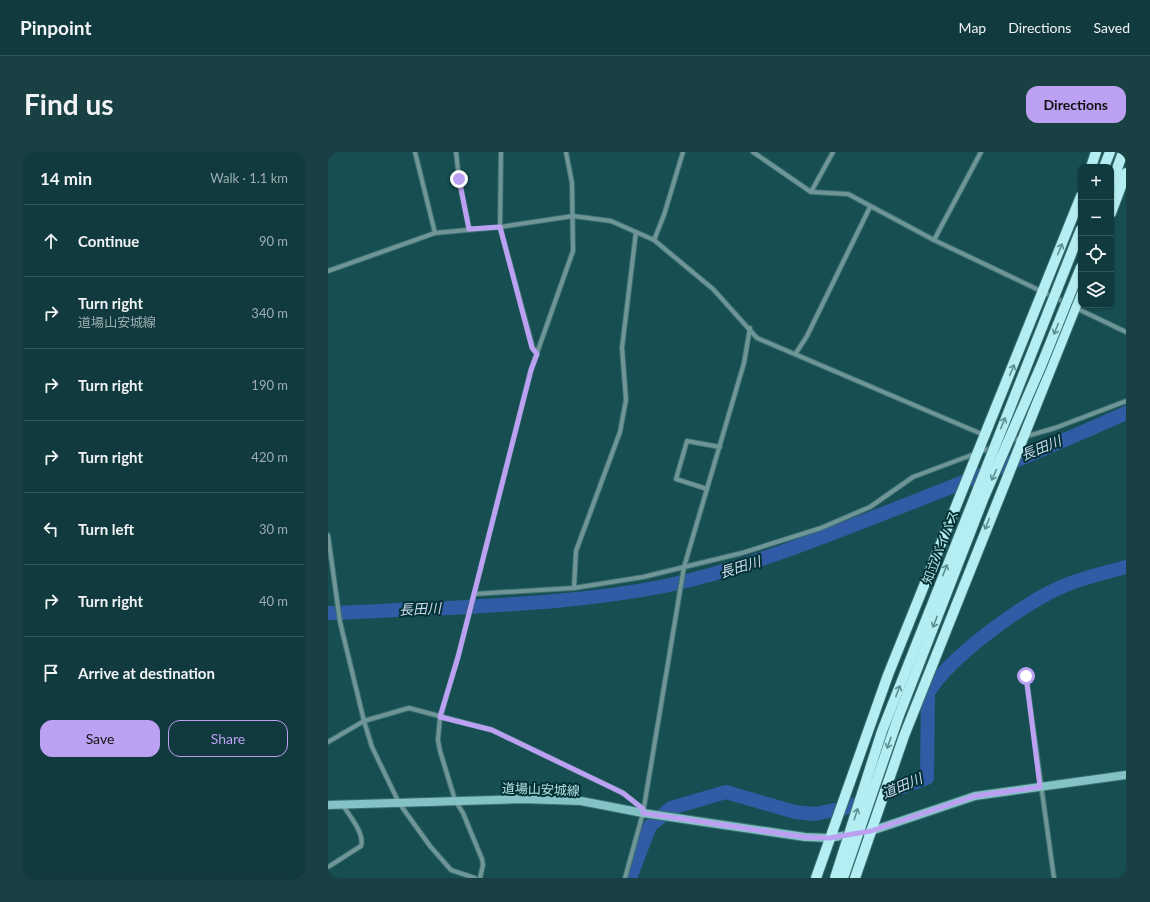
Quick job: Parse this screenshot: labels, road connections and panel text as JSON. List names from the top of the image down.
{
  "streets": {
    "highway": ["知立バイパス"],
    "main road": ["道場山安城線"]
  },
  "water": ["長田川", "道田川"],
  "page": {
    "header": "Pinpoint",
    "nav": ["Map", "Directions", "Saved"],
    "buttons": [
      "Directions",
      ["Save", "Share"]
    ],
    "title": "Find us",
    "heading": ["14 min", "Walk · 1.1 km"],
    "map_buttons": ["+", "−"],
    "list": [
      ["Continue", "90 m"],
      ["Turn right", "道場山安城線", "340 m"],
      ["Turn right", "190 m"],
      ["Turn right", "420 m"],
      ["Turn left", "30 m"],
      ["Turn right", "40 m"],
      "Arrive at destination"
    ]
  }
}
